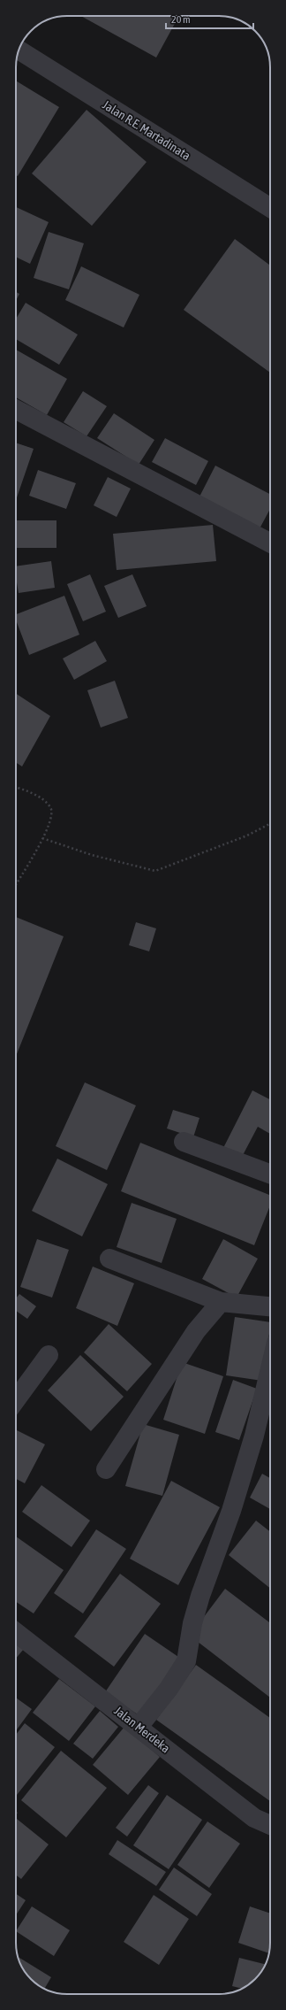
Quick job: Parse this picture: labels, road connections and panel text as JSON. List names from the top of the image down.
{
  "streets": {
    "street": ["Jalan R.E. Martadinata", "Jalan Merdeka"]
  },
  "scale_bar": "20 m"
}
